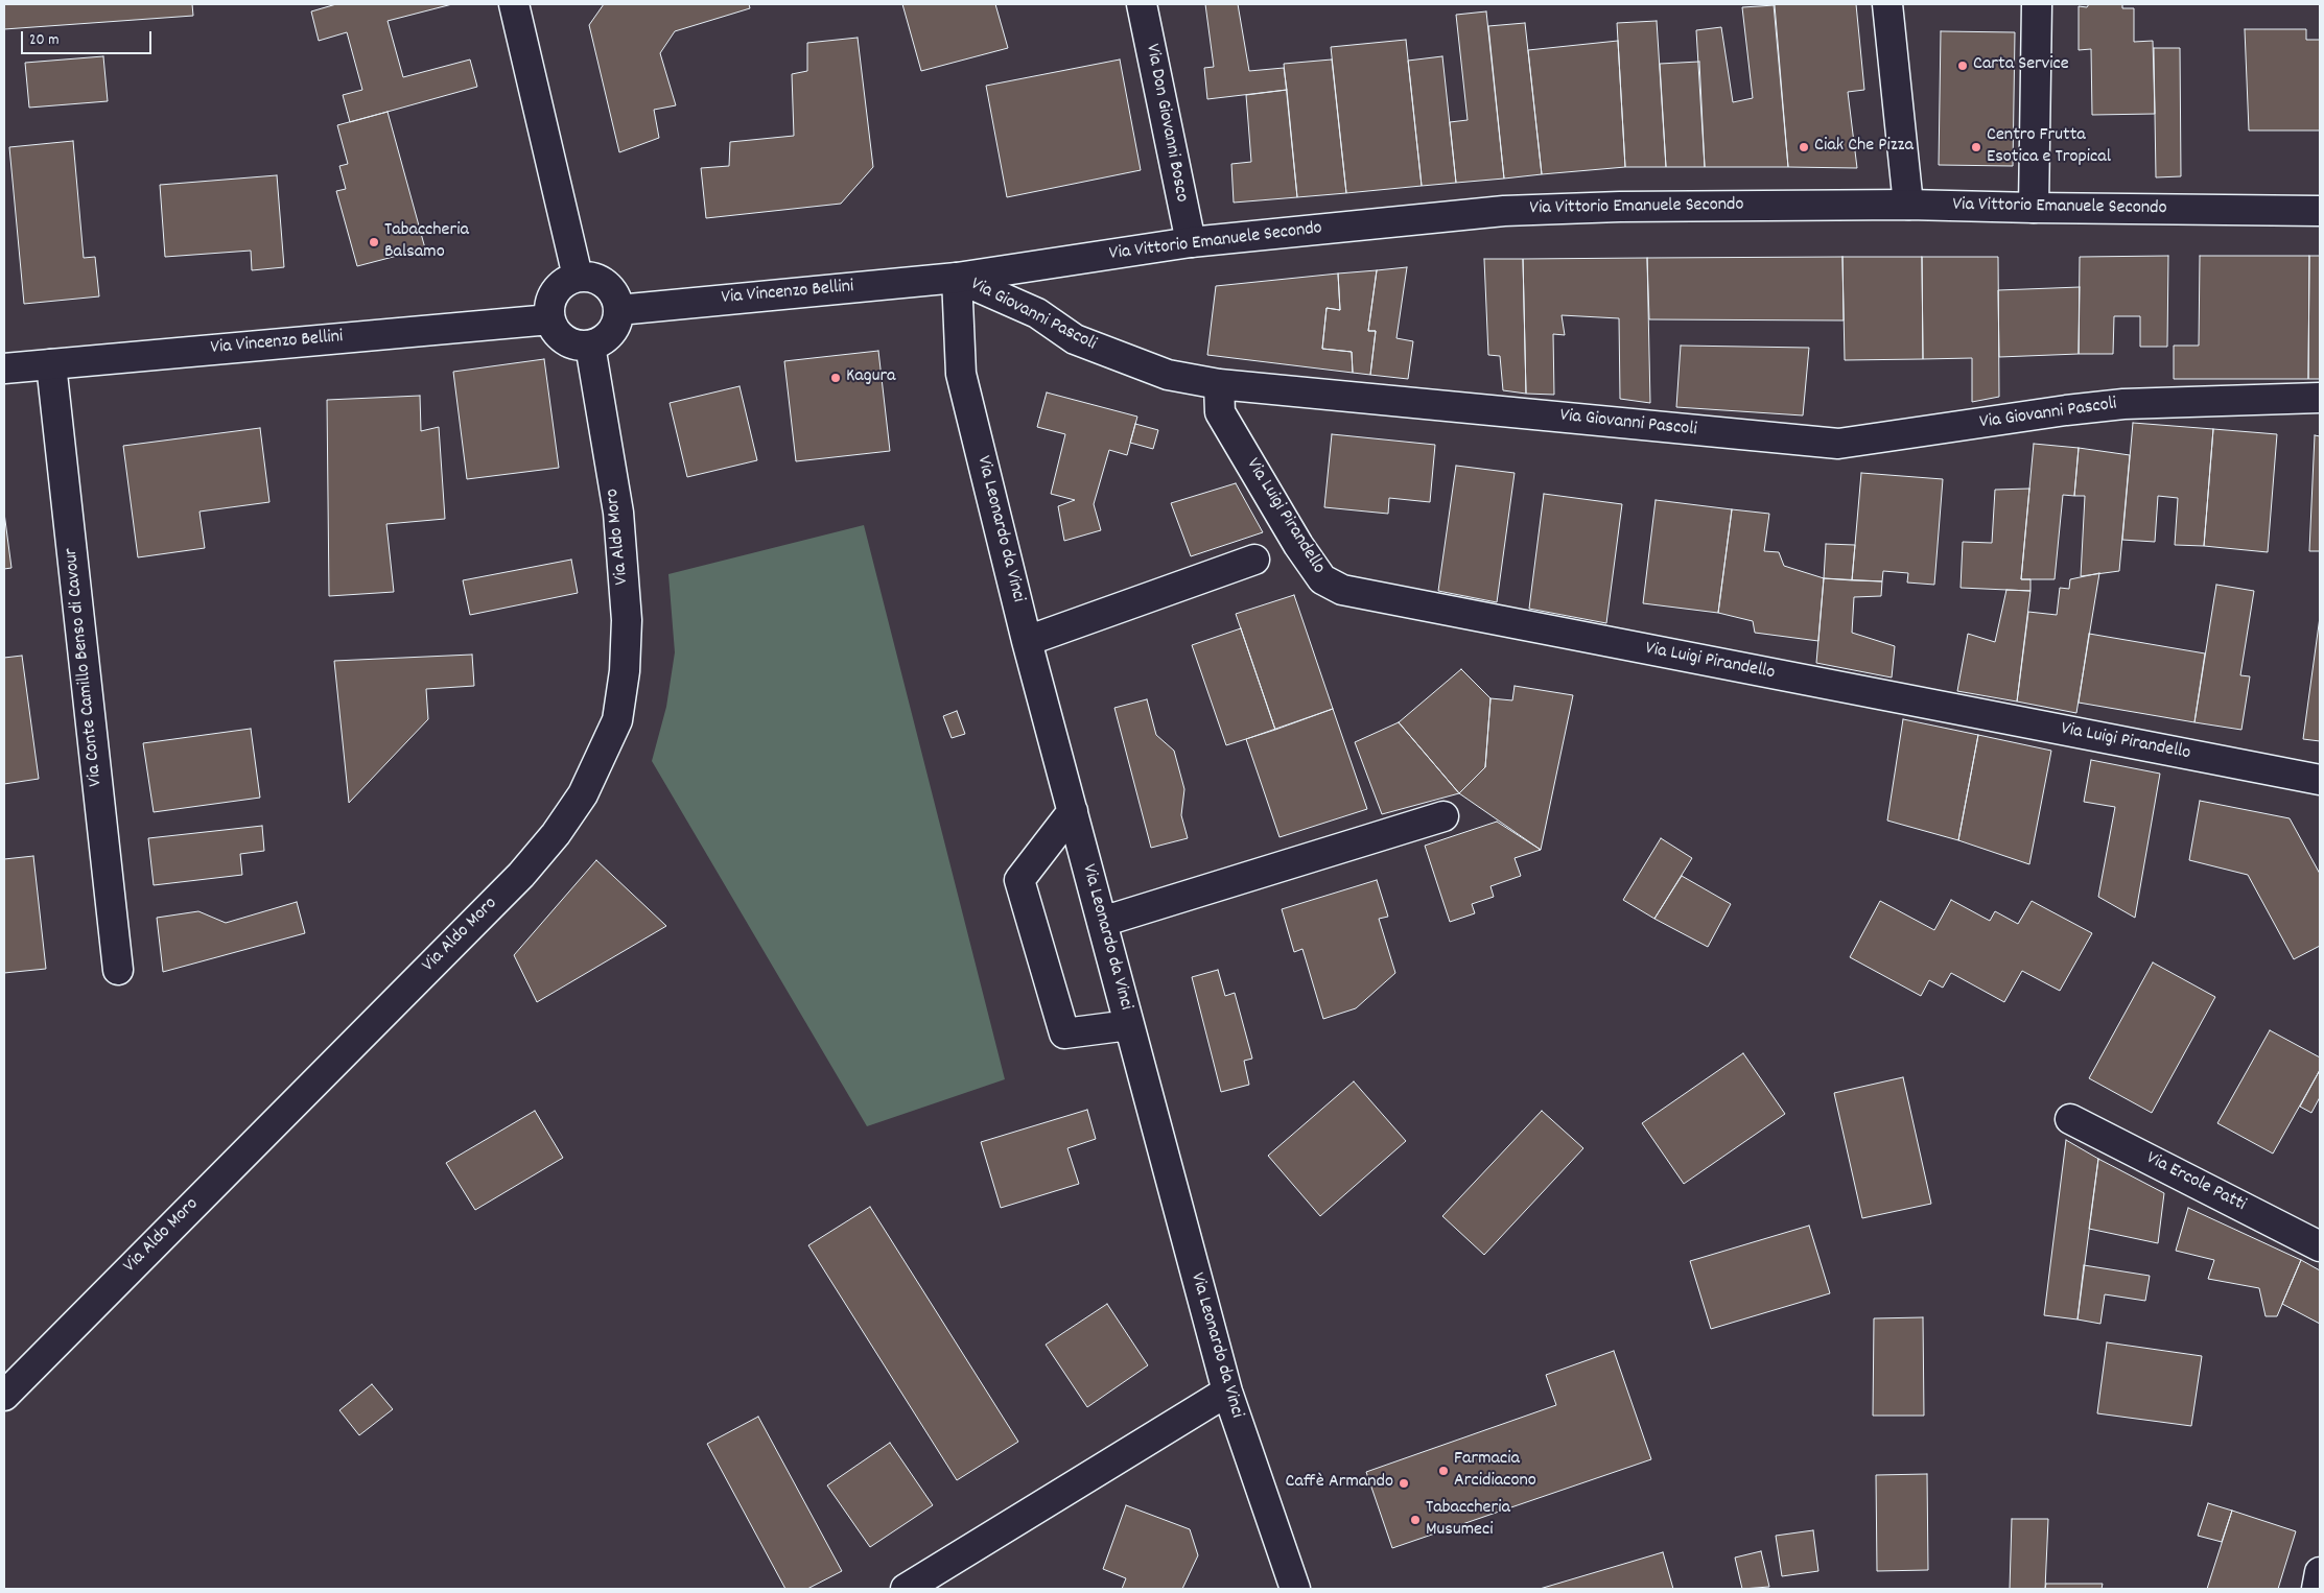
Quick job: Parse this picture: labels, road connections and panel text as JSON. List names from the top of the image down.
{
  "streets": {
    "street": [
      "Via Don Giovanni Bosco",
      "Via Vittorio Emanuele Secondo",
      "Via Vincenzo Bellini",
      "Via Giovanni Pascoli",
      "Via Luigi Pirandello",
      "Via Leonardo da Vinci",
      "Via Aldo Moro",
      "Via Conte Camillo Benso di Cavour",
      "Via Ercole Patti"
    ]
  },
  "crossings": [
    ["Via Don Giovanni Bosco", "Via Vittorio Emanuele Secondo"],
    ["Via Vittorio Emanuele Secondo", "Via Vincenzo Bellini"],
    ["Via Vittorio Emanuele Secondo", "Via Giovanni Pascoli"],
    ["Via Vittorio Emanuele Secondo", "Via Leonardo da Vinci"],
    ["Via Vincenzo Bellini", "Via Giovanni Pascoli"],
    ["Via Vincenzo Bellini", "Via Leonardo da Vinci"],
    ["Via Vincenzo Bellini", "Via Aldo Moro"],
    ["Via Vincenzo Bellini", "Via Conte Camillo Benso di Cavour"],
    ["Via Giovanni Pascoli", "Via Luigi Pirandello"],
    ["Via Giovanni Pascoli", "Via Leonardo da Vinci"]
  ],
  "places": [
    "Carta Service",
    "Ciak Che Pizza",
    "Centro Frutta Esotica e Tropical",
    "Tabaccheria Balsamo",
    "Kagura",
    "Farmacia Arcidiacono",
    "Caffè Armando",
    "Tabaccheria Musumeci"
  ],
  "scale_bar": "20 m"
}
